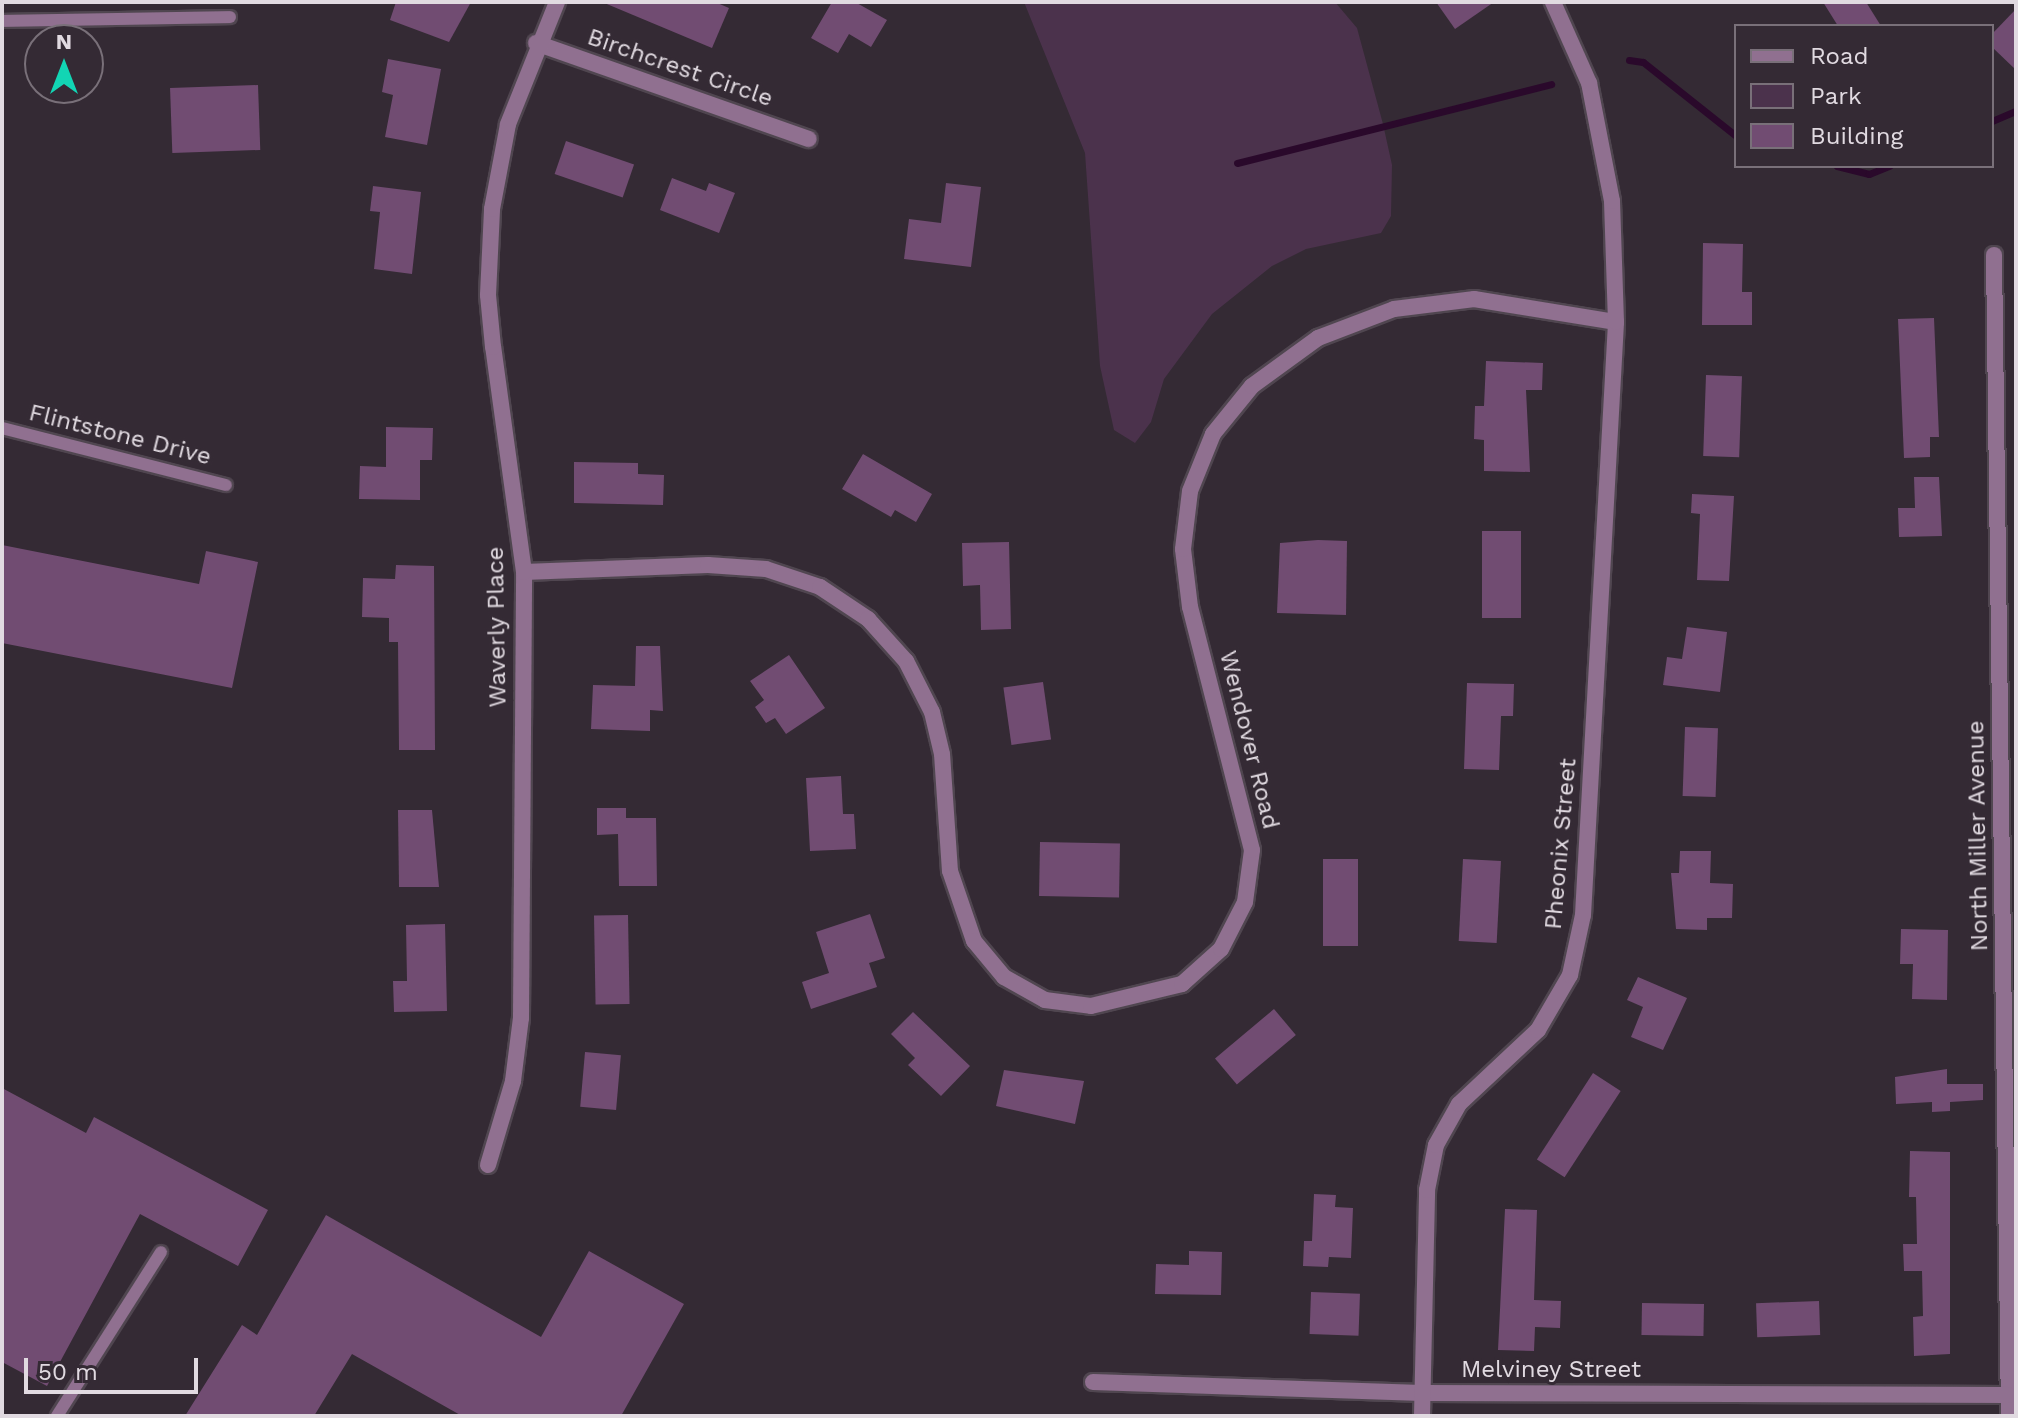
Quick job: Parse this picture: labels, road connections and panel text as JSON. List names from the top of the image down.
{
  "streets": {
    "street": [
      "Birchcrest Circle",
      "Waverly Place",
      "Wendover Road",
      "North Miller Avenue",
      "Pheonix Street",
      "Melviney Street"
    ],
    "lane": ["Flintstone Drive"]
  },
  "crossings": [
    ["Birchcrest Circle", "Waverly Place"],
    ["Waverly Place", "Wendover Road"],
    ["Wendover Road", "Pheonix Street"],
    ["North Miller Avenue", "Melviney Street"],
    ["Pheonix Street", "Melviney Street"]
  ],
  "legend": ["Road", "Park", "Building"],
  "scale_bar": "50 m",
  "north": "top"
}
